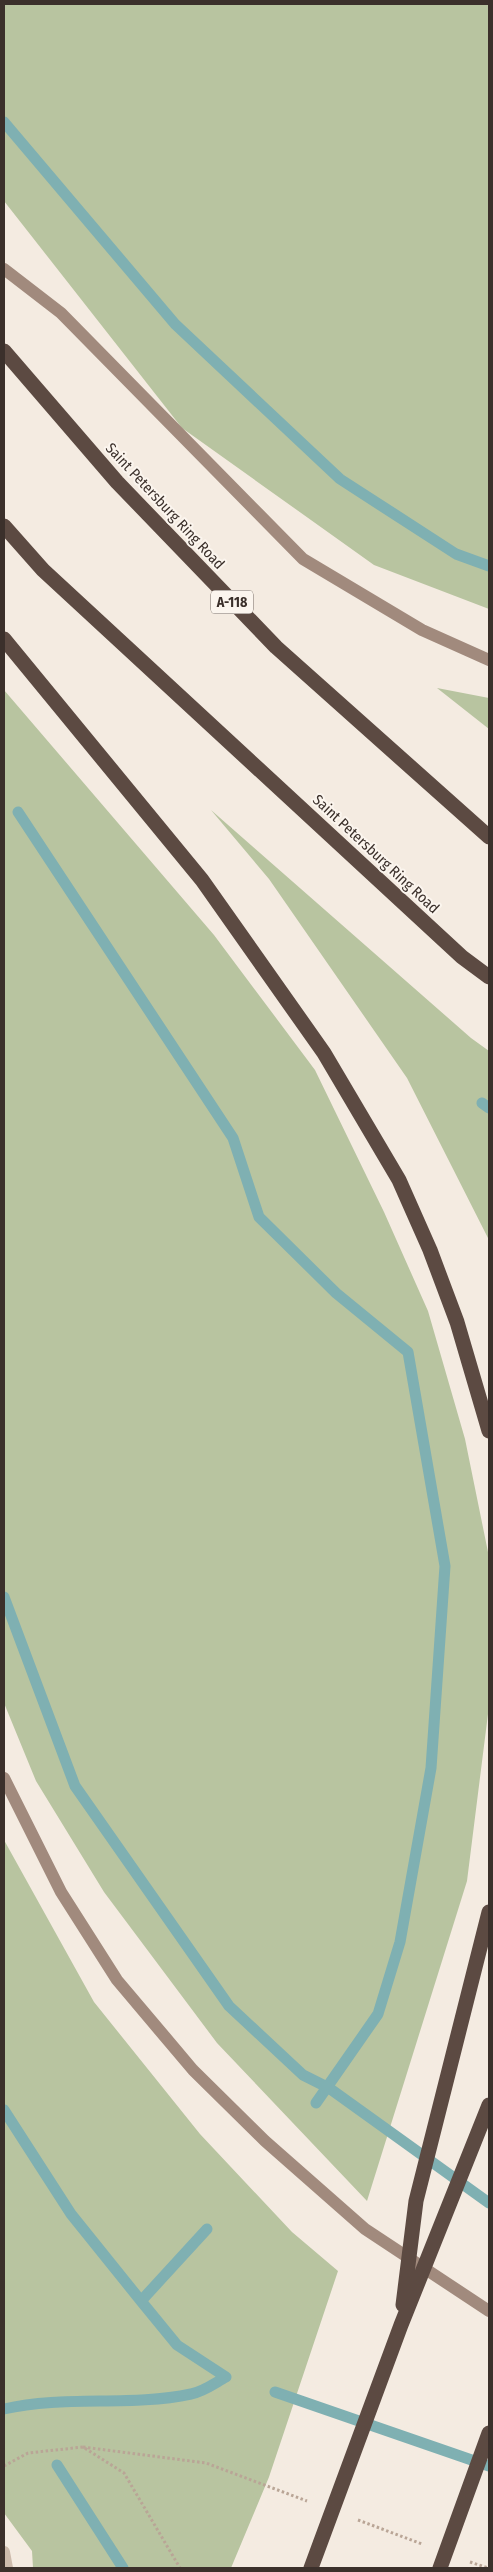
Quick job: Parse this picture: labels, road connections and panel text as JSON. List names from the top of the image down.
{
  "streets": {
    "highway": ["Saint Petersburg Ring Road", "А-118"]
  }
}
